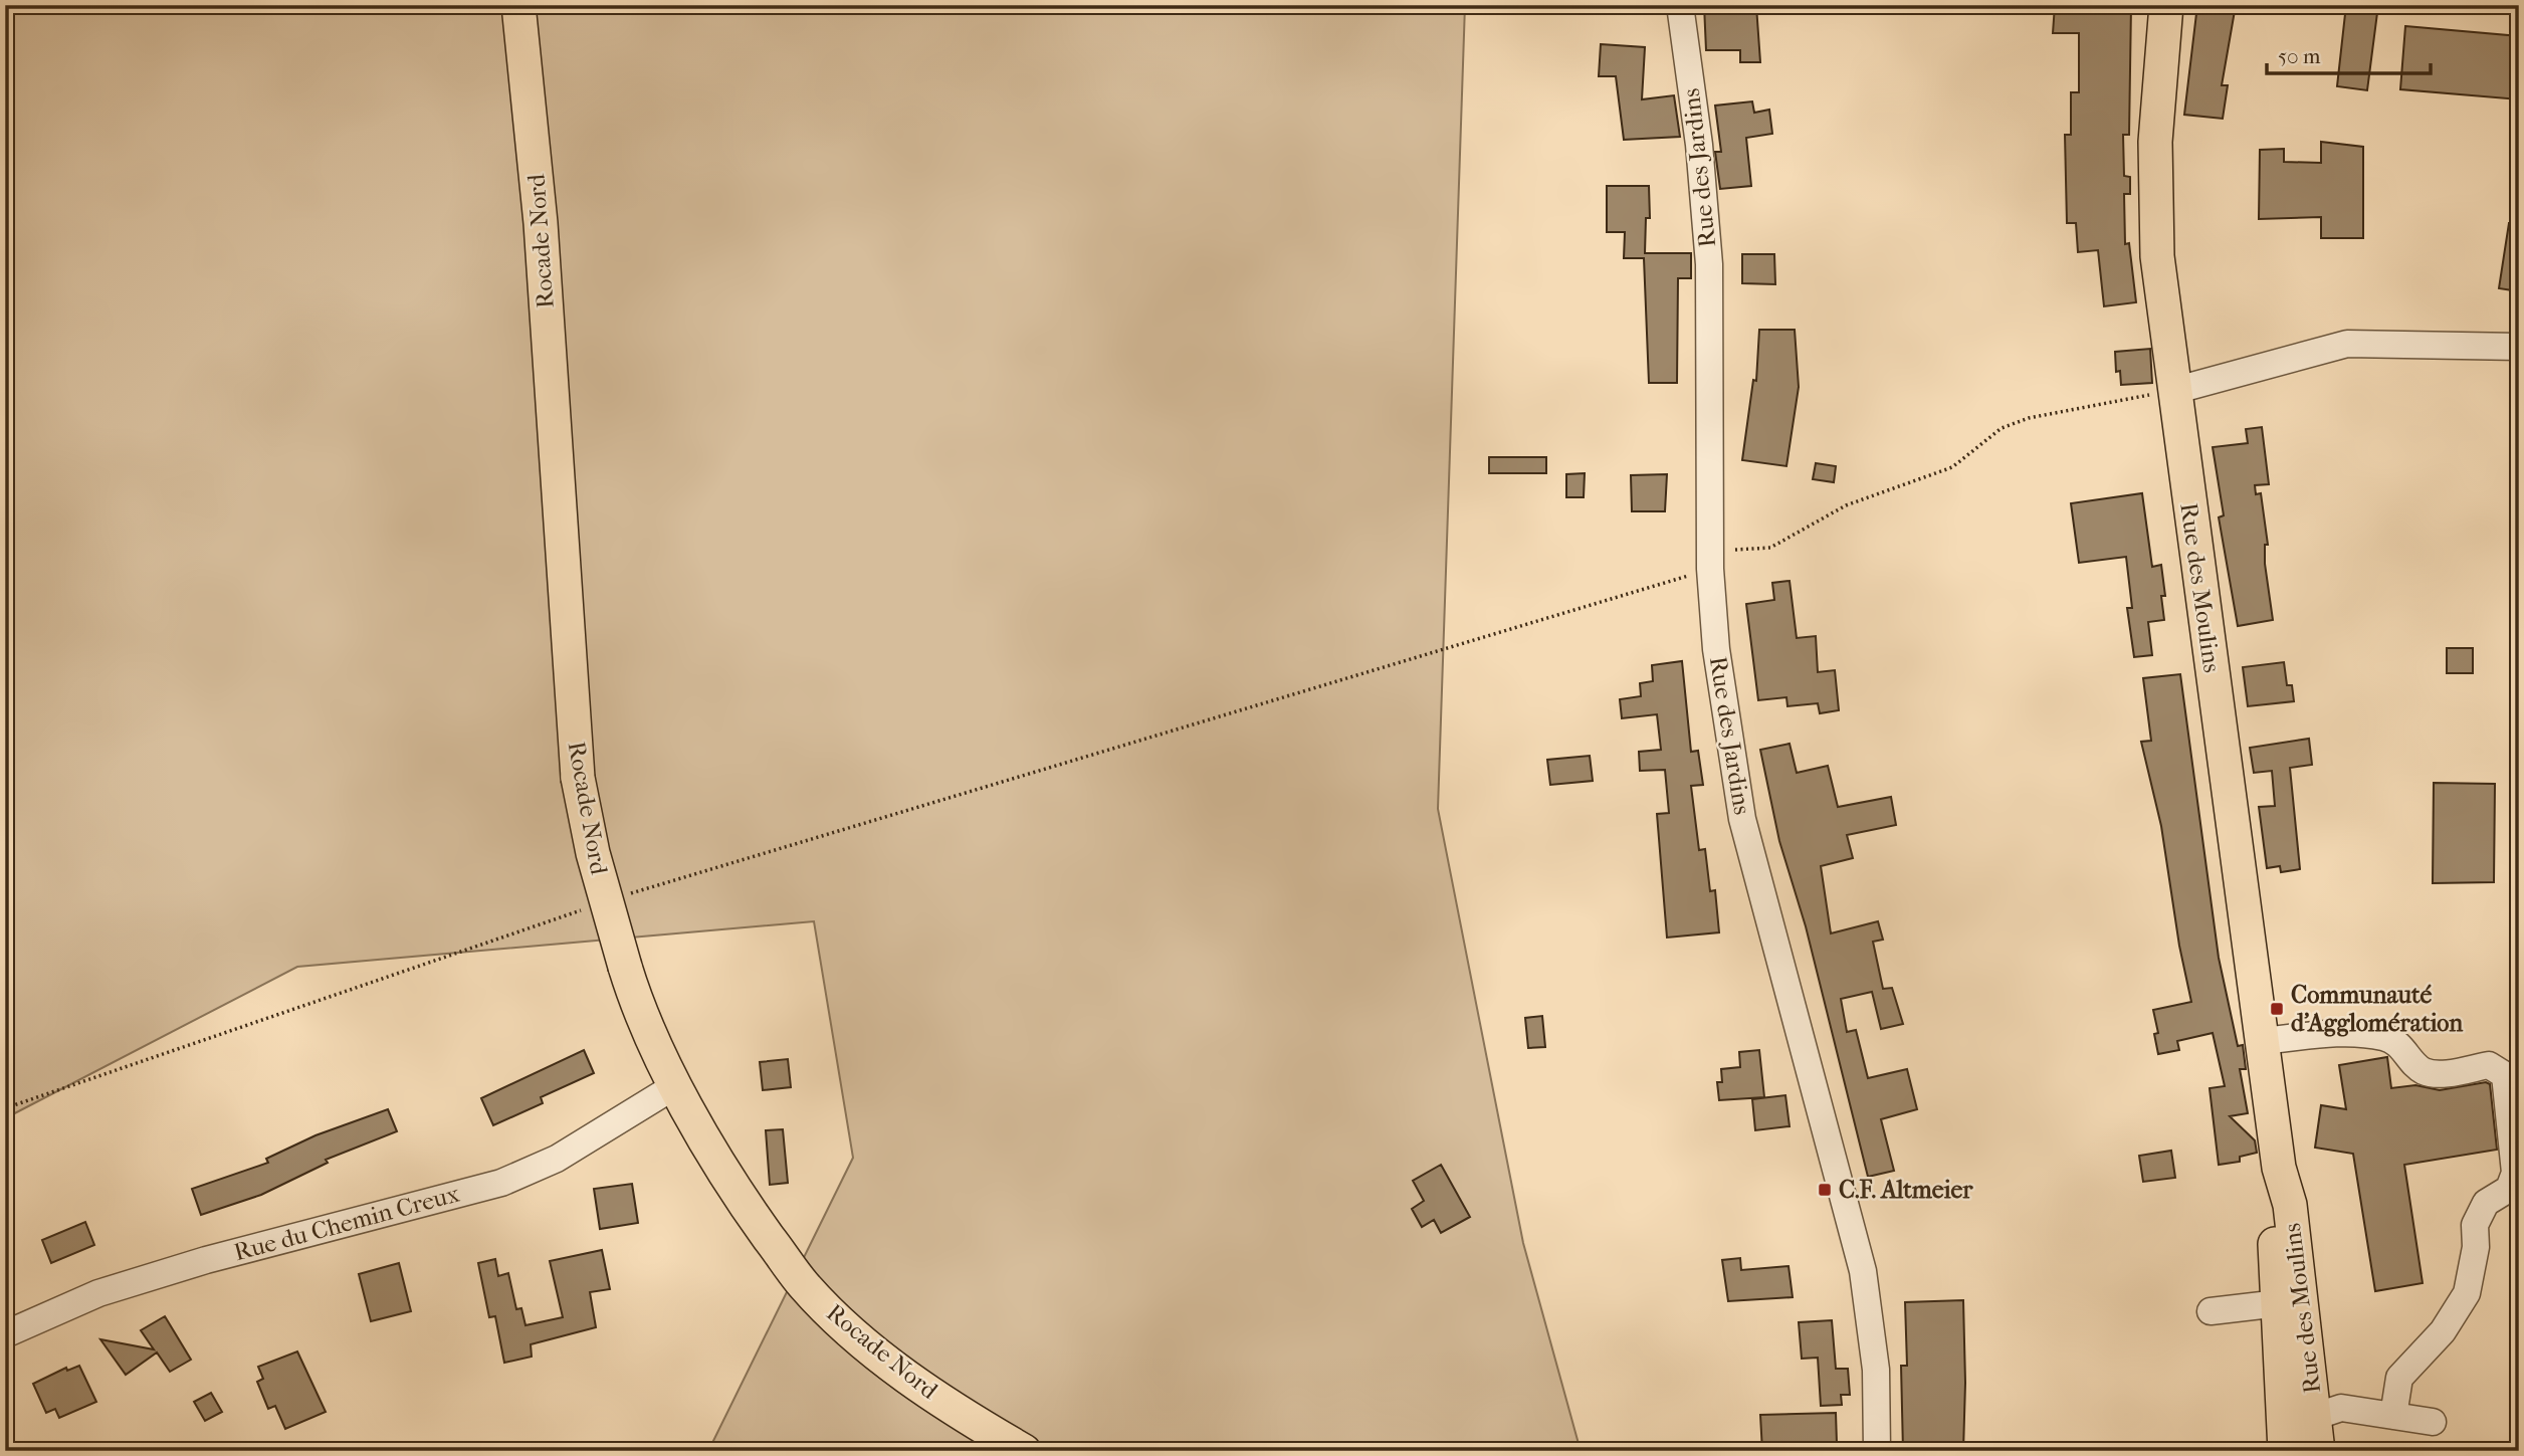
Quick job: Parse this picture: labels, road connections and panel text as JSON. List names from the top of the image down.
{
  "streets": {
    "main road": ["Rocade Nord", "Rue des Moulins"],
    "street": ["Rue des Jardins", "Rue du Chemin Creux"]
  },
  "crossings": [
    ["Rocade Nord", "Rue du Chemin Creux"]
  ],
  "places": {
    "transit": ["Communauté d’Agglomération", "C.F. Altmeier"]
  },
  "scale_bar": "50 m"
}
